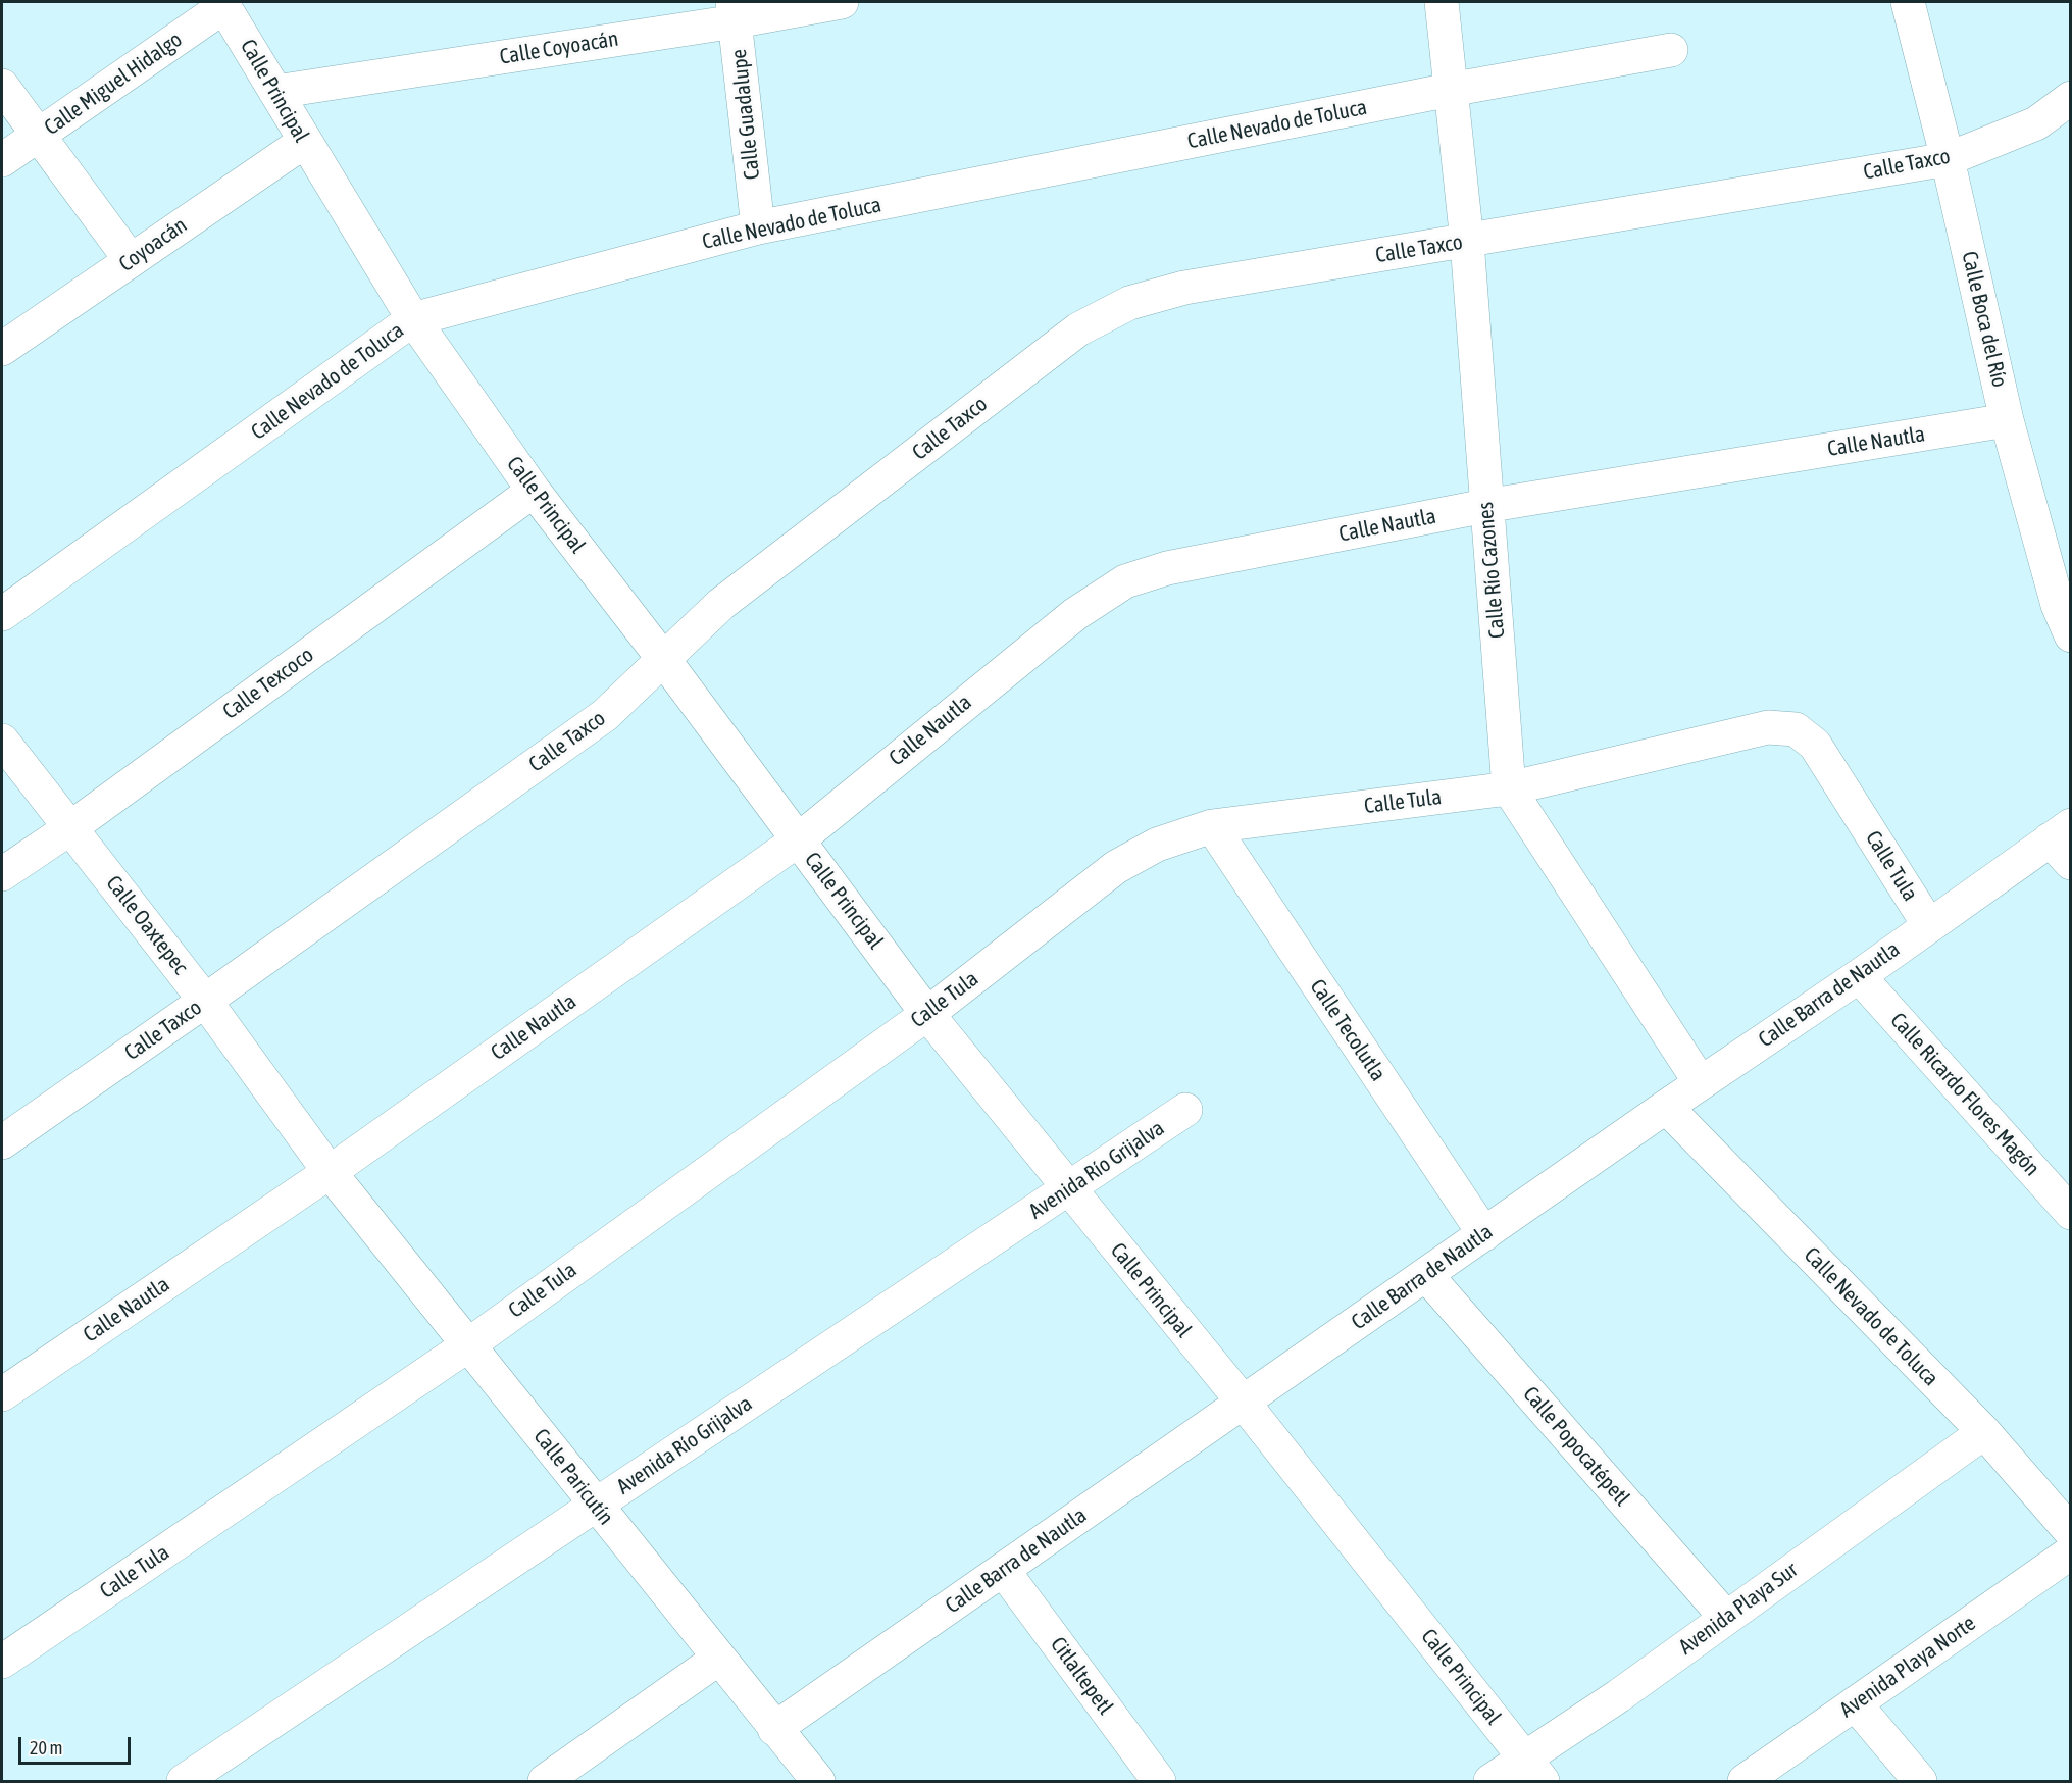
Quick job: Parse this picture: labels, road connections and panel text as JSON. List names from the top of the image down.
{
  "streets": {
    "street": [
      "Calle Coyoacán",
      "Calle Miguel Hidalgo",
      "Calle Principal",
      "Calle Guadalupe",
      "Calle Nevado de Toluca",
      "Calle Taxco",
      "Coyoacán",
      "Calle Boca del Río",
      "Calle Nautla",
      "Calle Río Cazones",
      "Calle Texcoco",
      "Calle Tula",
      "Calle Oaxtepec",
      "Calle Barra de Nautla",
      "Calle Tecolutla",
      "Calle Ricardo Flores Magón",
      "Avenida Río Grijalva",
      "Calle Popocatépetl",
      "Calle Paricutín",
      "Avenida Playa Sur",
      "Avenida Playa Norte",
      "Citlaltepetl"
    ]
  },
  "crossings": [
    ["Calle Coyoacán", "Calle Principal"],
    ["Calle Coyoacán", "Calle Guadalupe"],
    ["Calle Miguel Hidalgo", "Calle Principal"],
    ["Calle Principal", "Calle Nevado de Toluca"],
    ["Calle Principal", "Calle Taxco"],
    ["Calle Principal", "Coyoacán"],
    ["Calle Principal", "Calle Nautla"],
    ["Calle Principal", "Calle Texcoco"],
    ["Calle Principal", "Calle Tula"],
    ["Calle Principal", "Calle Barra de Nautla"],
    ["Calle Principal", "Avenida Río Grijalva"],
    ["Calle Principal", "Avenida Playa Sur"],
    ["Calle Guadalupe", "Calle Nevado de Toluca"],
    ["Calle Nevado de Toluca", "Calle Río Cazones"],
    ["Calle Nevado de Toluca", "Calle Barra de Nautla"],
    ["Calle Nevado de Toluca", "Avenida Playa Sur"],
    ["Calle Taxco", "Calle Boca del Río"],
    ["Calle Taxco", "Calle Río Cazones"],
    ["Calle Taxco", "Calle Oaxtepec"],
    ["Calle Boca del Río", "Calle Nautla"],
    ["Calle Nautla", "Calle Río Cazones"],
    ["Calle Nautla", "Calle Oaxtepec"],
    ["Calle Nautla", "Calle Paricutín"],
    ["Calle Río Cazones", "Calle Tula"],
    ["Calle Río Cazones", "Calle Barra de Nautla"],
    ["Calle Texcoco", "Calle Oaxtepec"],
    ["Calle Tula", "Calle Barra de Nautla"],
    ["Calle Tula", "Calle Tecolutla"],
    ["Calle Tula", "Calle Paricutín"],
    ["Calle Oaxtepec", "Calle Paricutín"],
    ["Calle Barra de Nautla", "Calle Tecolutla"],
    ["Calle Barra de Nautla", "Calle Ricardo Flores Magón"],
    ["Calle Barra de Nautla", "Calle Popocatépetl"],
    ["Calle Barra de Nautla", "Calle Paricutín"],
    ["Calle Barra de Nautla", "Citlaltepetl"],
    ["Avenida Río Grijalva", "Calle Paricutín"],
    ["Calle Popocatépetl", "Avenida Playa Sur"]
  ],
  "scale_bar": "20 m"
}
